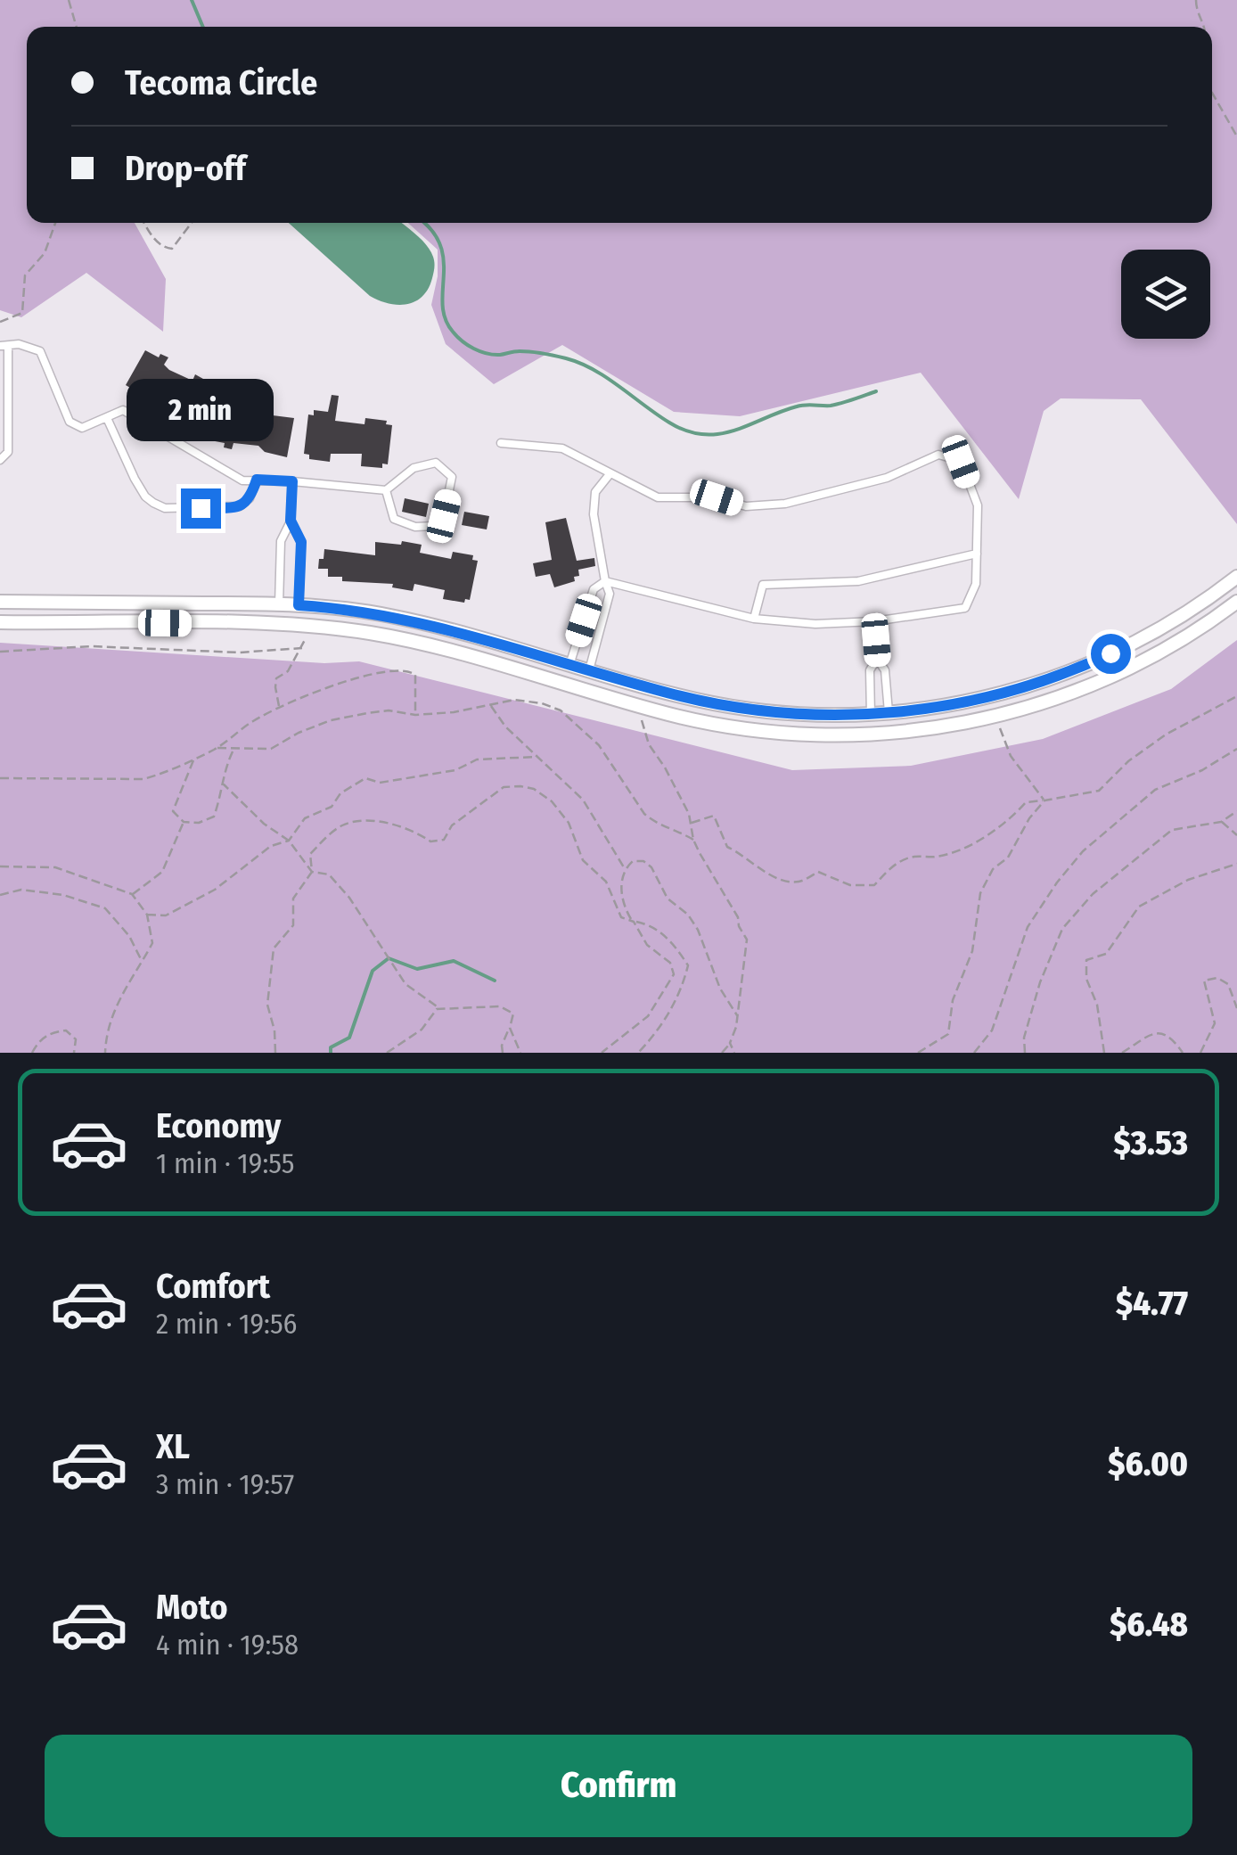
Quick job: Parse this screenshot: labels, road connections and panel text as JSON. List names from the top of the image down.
{
  "page": {
    "banner": ["Tecoma Circle", "Drop-off"],
    "bubble": "2 min",
    "list": [
      {
        "name": "Economy",
        "note": "1 min · 19:55",
        "value": "$3.53"
      },
      {
        "name": "Comfort",
        "note": "2 min · 19:56",
        "value": "$4.77"
      },
      {
        "name": "XL",
        "note": "3 min · 19:57",
        "value": "$6.00"
      },
      {
        "name": "Moto",
        "note": "4 min · 19:58",
        "value": "$6.48"
      }
    ],
    "buttons": "Confirm"
  }
}
